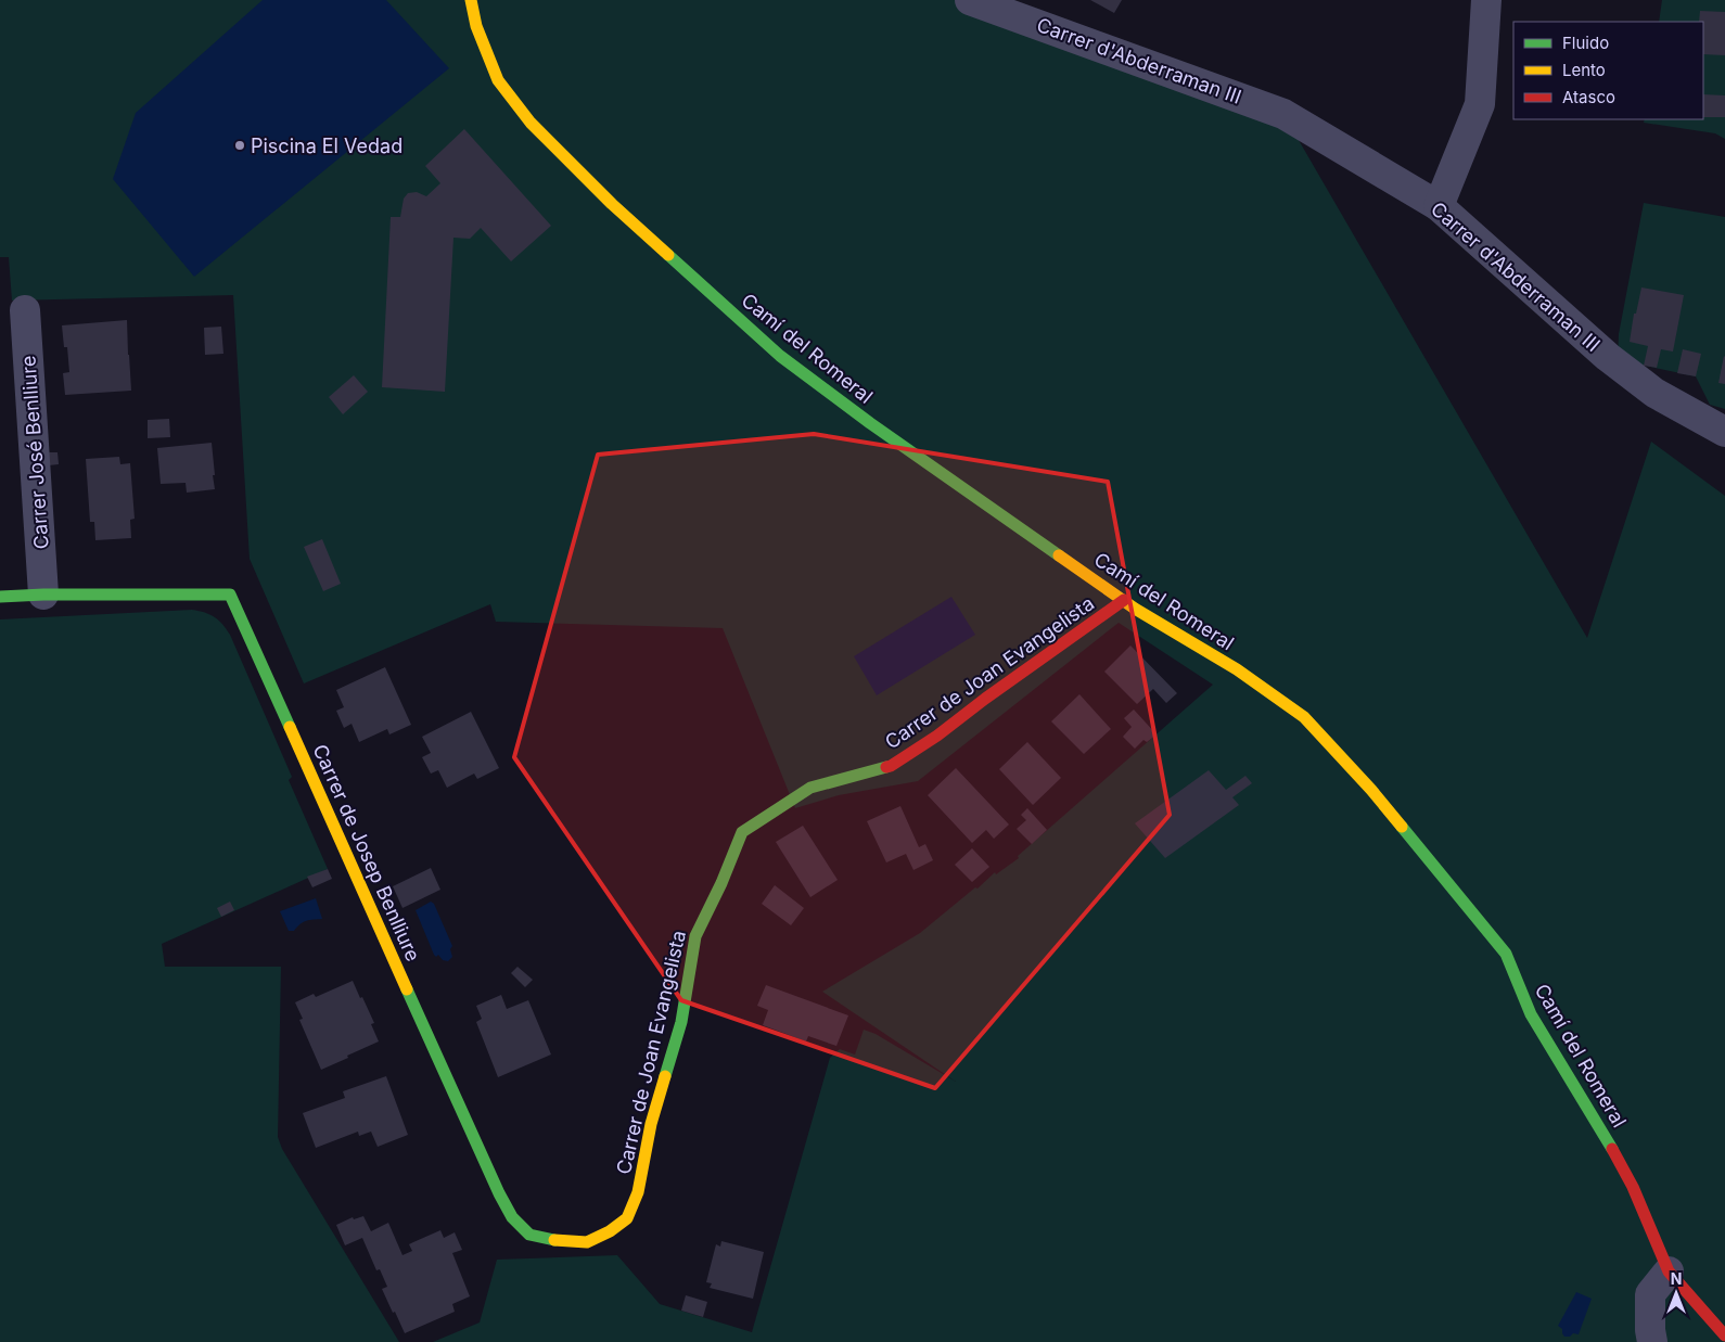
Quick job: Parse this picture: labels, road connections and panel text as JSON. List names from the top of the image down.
{
  "streets": {
    "street": [
      "Carrer d'Abderraman III",
      "Camí del Romeral",
      "Carrer José Benlliure",
      "Carrer de Joan Evangelista",
      "Carrer de Josep Benlliure"
    ]
  },
  "crossings": [
    ["Camí del Romeral", "Carrer de Joan Evangelista"],
    ["Carrer José Benlliure", "Carrer de Josep Benlliure"],
    ["Carrer de Joan Evangelista", "Carrer de Josep Benlliure"]
  ],
  "places": ["Piscina El Vedad"],
  "legend": ["Fluido", "Lento", "Atasco"],
  "north": "top"
}
